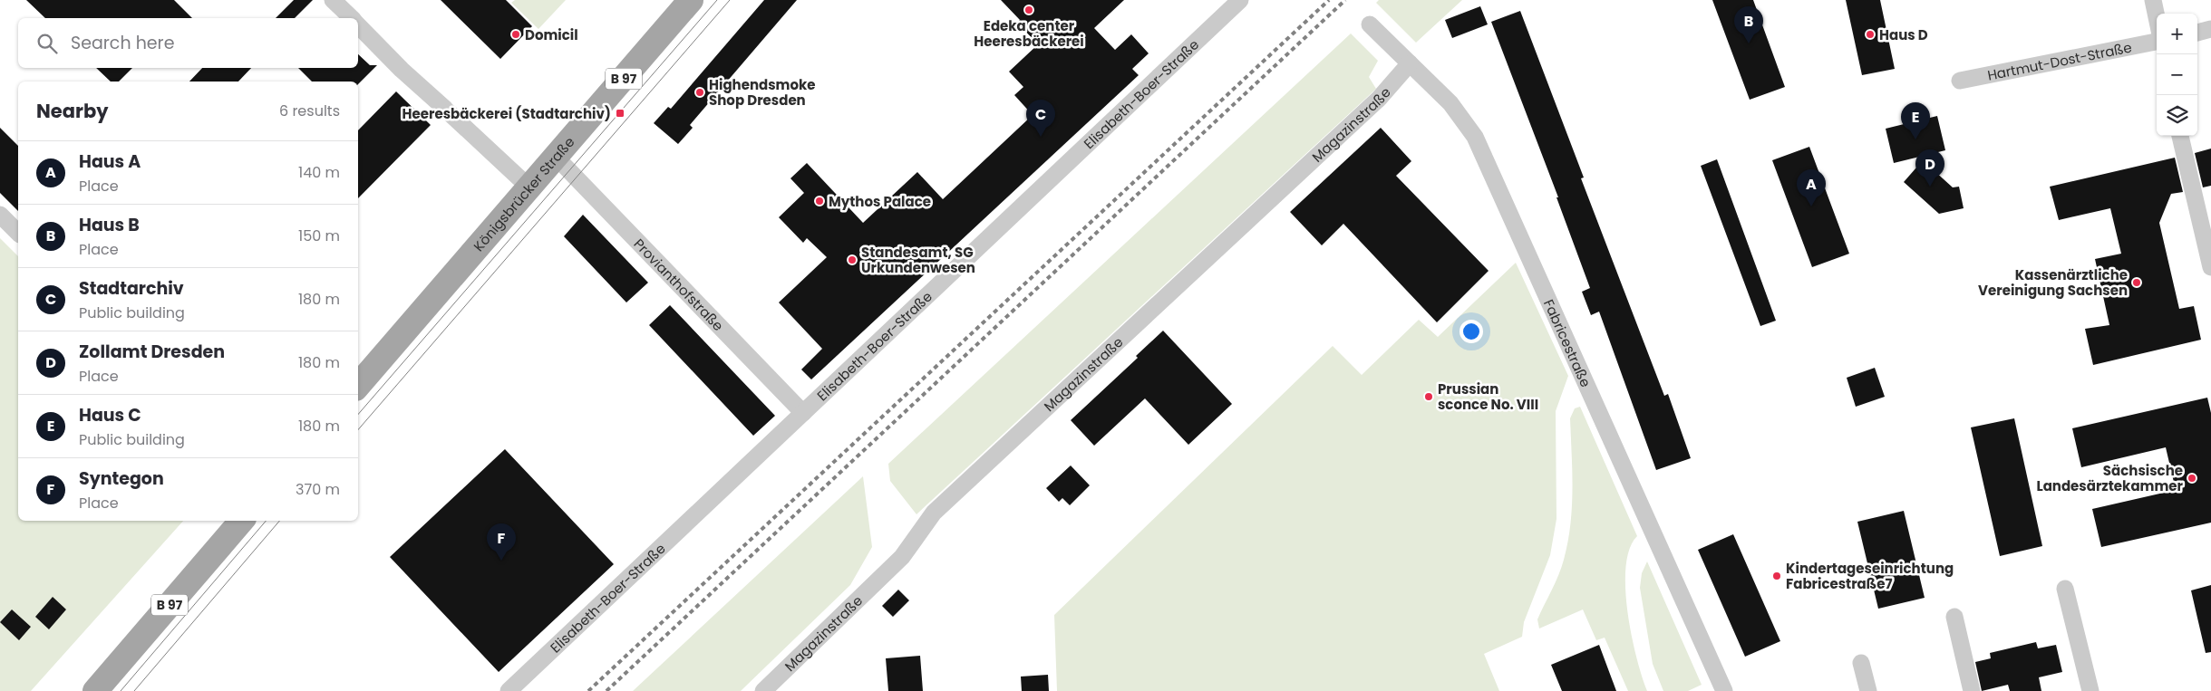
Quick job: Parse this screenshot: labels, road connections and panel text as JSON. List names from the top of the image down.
{
  "streets": {
    "main road": ["B 97", "Königsbrücker Straße"],
    "street": [
      "Hartmut-Dost-Straße",
      "Elisabeth-Boer-Straße",
      "Magazinstraße",
      "Provianthofstraße",
      "Fabricestraße"
    ]
  },
  "crossings": [
    ["Elisabeth-Boer-Straße", "Provianthofstraße"],
    ["Magazinstraße", "Fabricestraße"],
    ["Königsbrücker Straße", "Provianthofstraße"]
  ],
  "places": {
    "other": [
      "Edeka center Heeresbäckerei",
      "Domicil",
      "Haus D",
      "Highendsmoke Shop Dresden",
      "Mythos Palace",
      "Standesamt, SG Urkundenwesen",
      "Kassenärztliche Vereinigung Sachsen",
      "Prussian sconce No. VIII",
      "Sächsische Landesärztekammer",
      "Kindertageseinrichtung Fabricestraße7"
    ],
    "transit": ["Heeresbäckerei (Stadtarchiv)"]
  },
  "page": {
    "pins": [
      "B",
      "C",
      "E",
      "D",
      "A",
      "F"
    ],
    "map_buttons": ["+", "−"],
    "search": "Search here",
    "heading": ["Nearby", "6 results"],
    "list": [
      {
        "mark": "A",
        "name": "Haus A",
        "note": "Place",
        "value": "140 m"
      },
      {
        "mark": "B",
        "name": "Haus B",
        "note": "Place",
        "value": "150 m"
      },
      {
        "mark": "C",
        "name": "Stadtarchiv",
        "note": "Public building",
        "value": "180 m"
      },
      {
        "mark": "D",
        "name": "Zollamt Dresden",
        "note": "Place",
        "value": "180 m"
      },
      {
        "mark": "E",
        "name": "Haus C",
        "note": "Public building",
        "value": "180 m"
      },
      {
        "mark": "F",
        "name": "Syntegon",
        "note": "Place",
        "value": "370 m"
      }
    ]
  }
}
